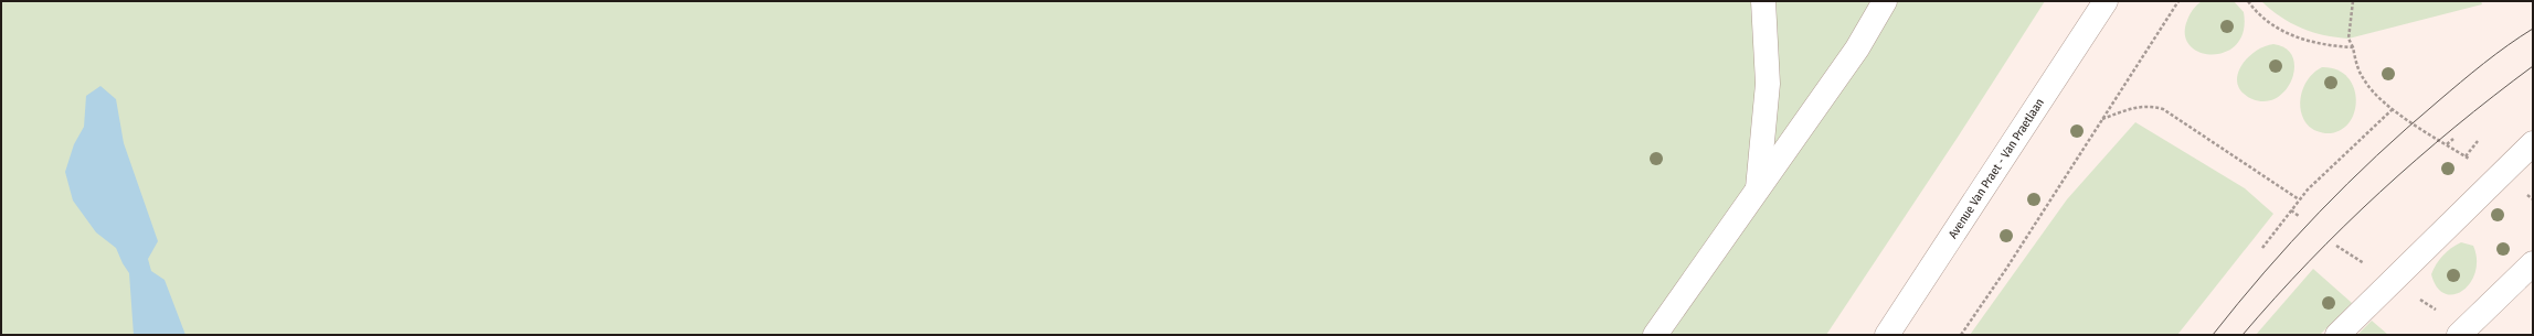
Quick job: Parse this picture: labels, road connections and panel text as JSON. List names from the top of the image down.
{
  "streets": {
    "main road": ["Avenue Van Praet - Van Praetlaan"]
  }
}
